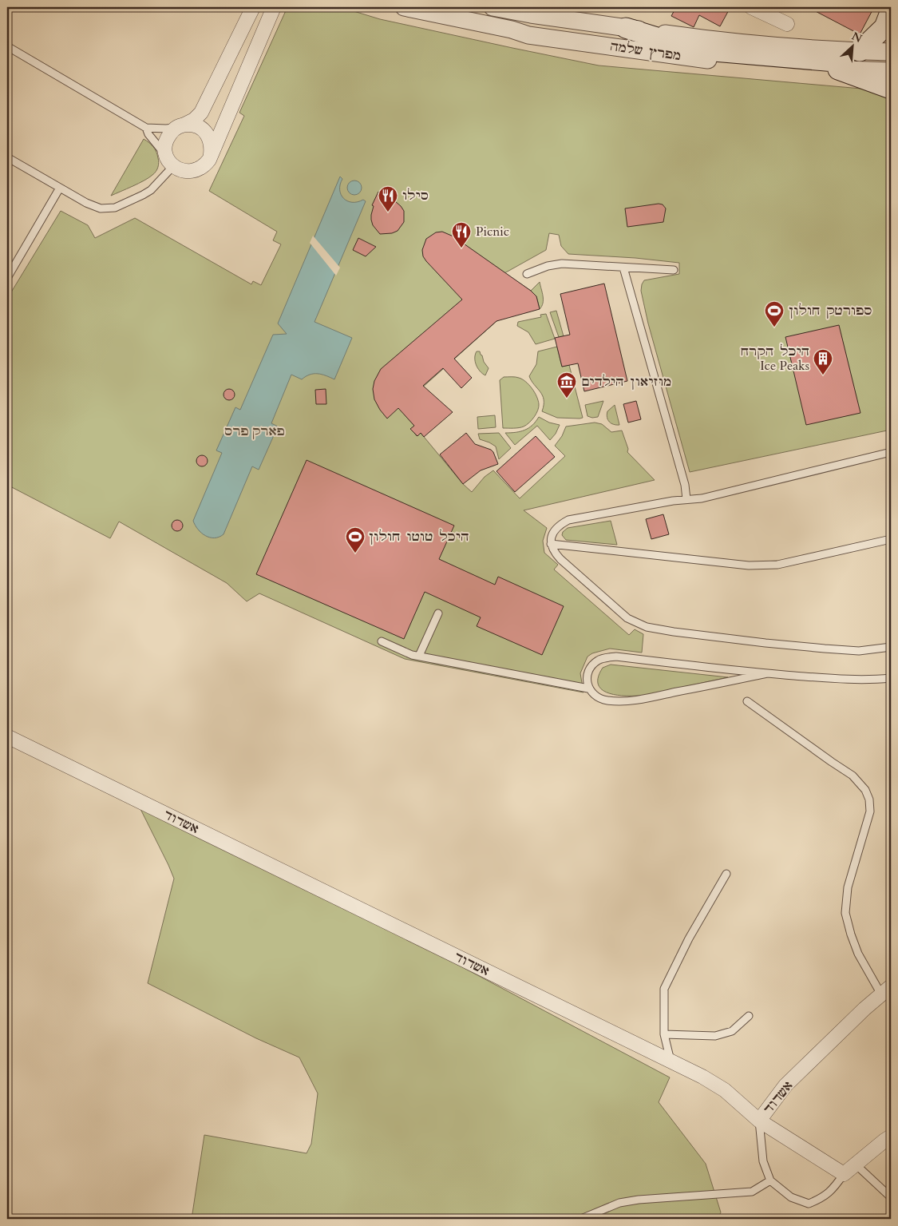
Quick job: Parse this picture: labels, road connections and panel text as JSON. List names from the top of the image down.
{
  "streets": {
    "street": ["מפרץ שלמה", "אשדוד"]
  },
  "parks": ["פארק פרס"],
  "places": {
    "restaurant": ["סילו", "Picnic"],
    "sports": ["ספורטק חולון", "היכל טוטו חולון"],
    "building": ["היכל הקרח Ice Peaks"],
    "museum": ["מוזיאון הילדים"]
  },
  "north": "top right"
}
